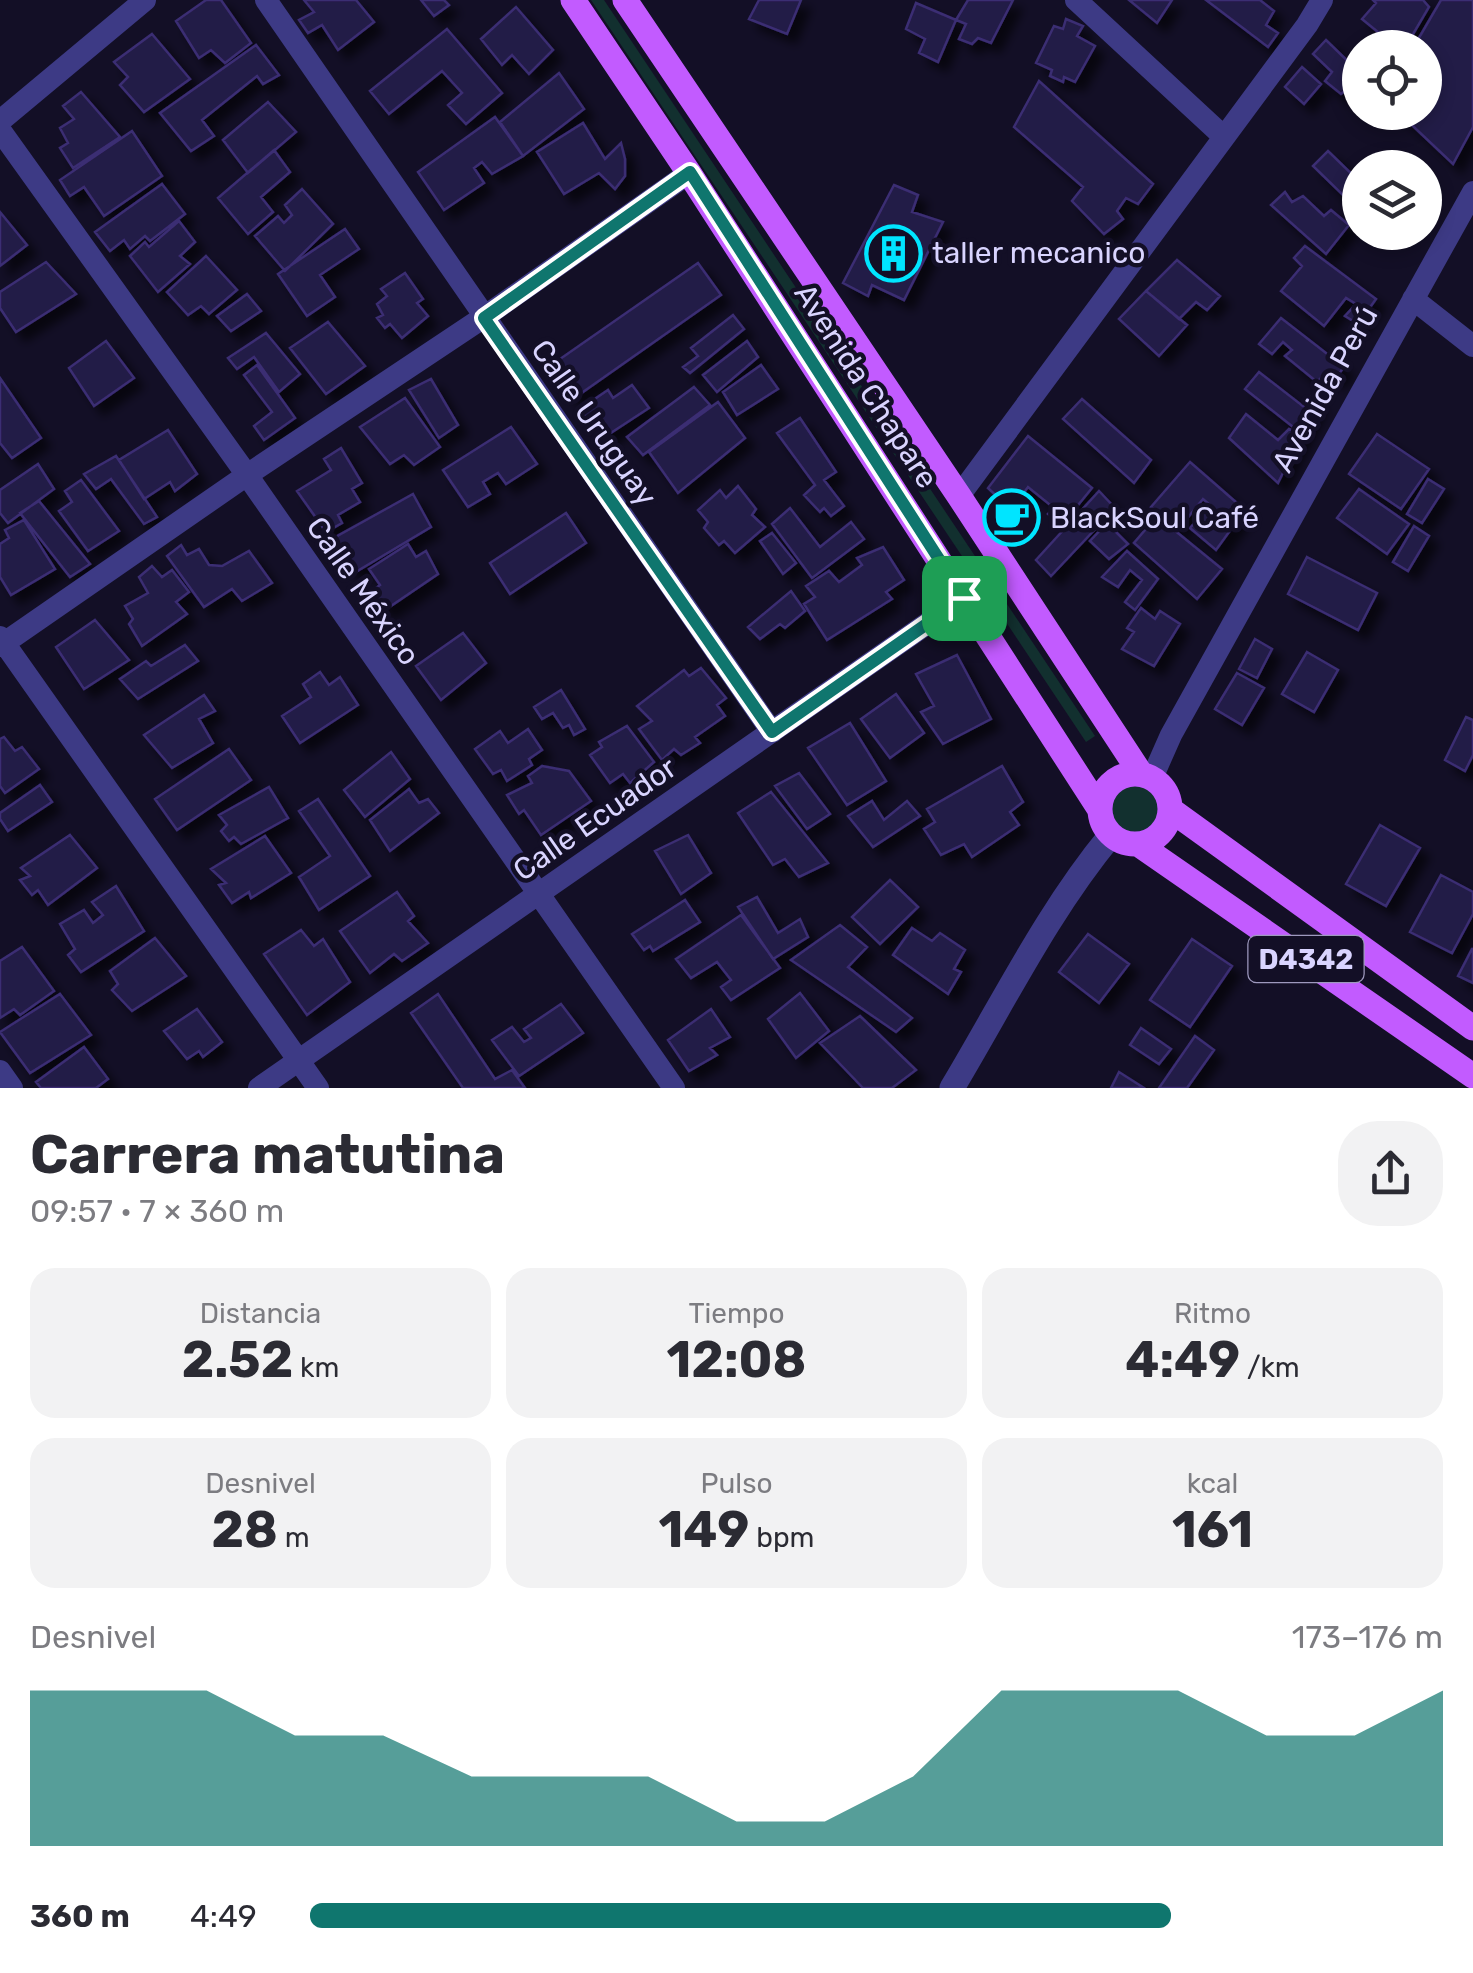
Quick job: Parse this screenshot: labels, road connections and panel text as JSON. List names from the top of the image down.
{
  "streets": {
    "main road": ["Avenida Chapare", "D4342"],
    "street": [
      "Avenida Perú",
      "Calle Uruguay",
      "Calle México",
      "Calle Ecuador"
    ]
  },
  "crossings": [
    ["Avenida Chapare", "Avenida Perú"],
    ["Avenida Chapare", "Calle Ecuador"],
    ["Avenida Chapare", "D4342"],
    ["Avenida Perú", "D4342"],
    ["Calle Uruguay", "Calle Ecuador"],
    ["Calle México", "Calle Ecuador"]
  ],
  "places": {
    "building": ["taller mecanico"],
    "cafe": ["BlackSoul Café"]
  },
  "page": {
    "heading": ["Carrera matutina", "09:57 · 7 × 360 m"],
    "stats": [
      ["Distancia", "2.52 km"],
      ["Tiempo", "12:08"],
      ["Ritmo", "4:49 /km"],
      ["Desnivel", "28 m"],
      ["Pulso", "149 bpm"],
      ["kcal", "161"]
    ],
    "chart": ["Desnivel", "173–176 m"],
    "list": [
      {
        "name": "360 m",
        "note": "4:49"
      }
    ]
  }
}
